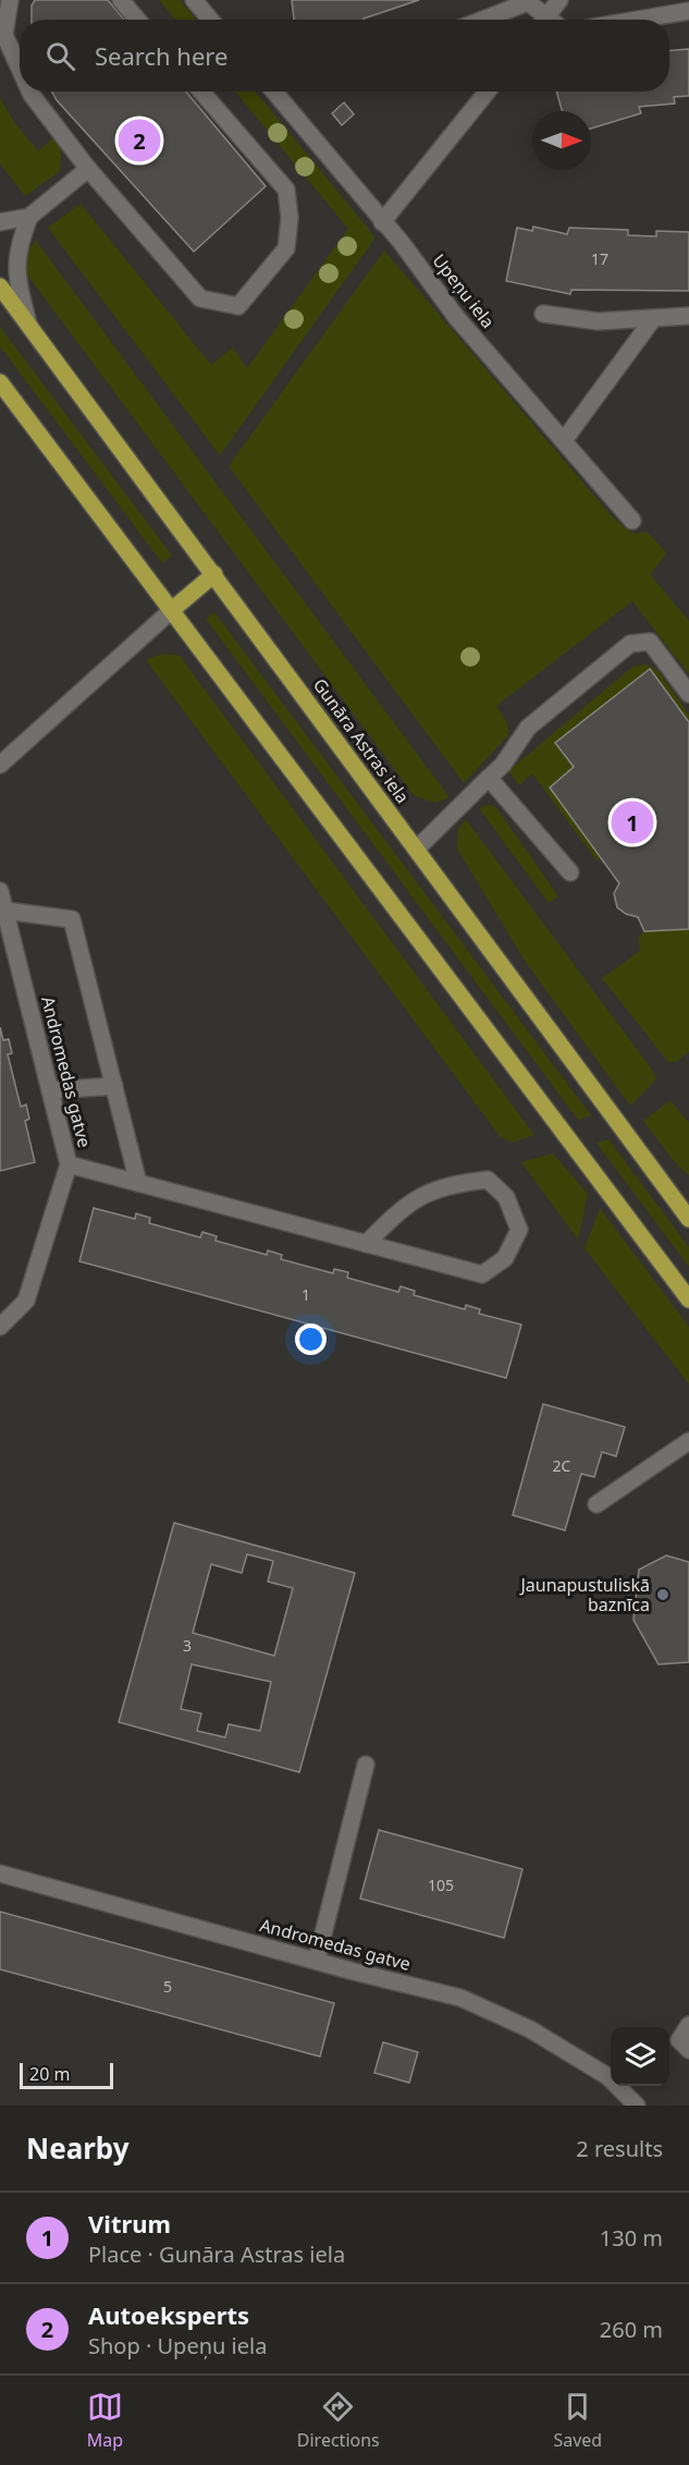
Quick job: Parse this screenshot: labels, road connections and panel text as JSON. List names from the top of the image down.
{
  "streets": {
    "main road": ["Gunāra Astras iela"],
    "street": ["Upeņu iela", "Andromedas gatve"]
  },
  "places": ["Jaunapustuliskā baznīca"],
  "house_numbers": [
    "17",
    "1",
    "2C",
    "3",
    "105",
    "5"
  ],
  "scale_bar": "20 m",
  "north": "right",
  "page": {
    "search": "Search here",
    "pins": ["2", "1"],
    "scale": "20 m",
    "heading": ["Nearby", "2 results"],
    "list": [
      {
        "mark": "1",
        "name": "Vitrum",
        "note": "Place · Gunāra Astras iela",
        "value": "130 m"
      },
      {
        "mark": "2",
        "name": "Autoeksperts",
        "note": "Shop · Upeņu iela",
        "value": "260 m"
      }
    ],
    "nav": ["Map", "Directions", "Saved"]
  }
}
